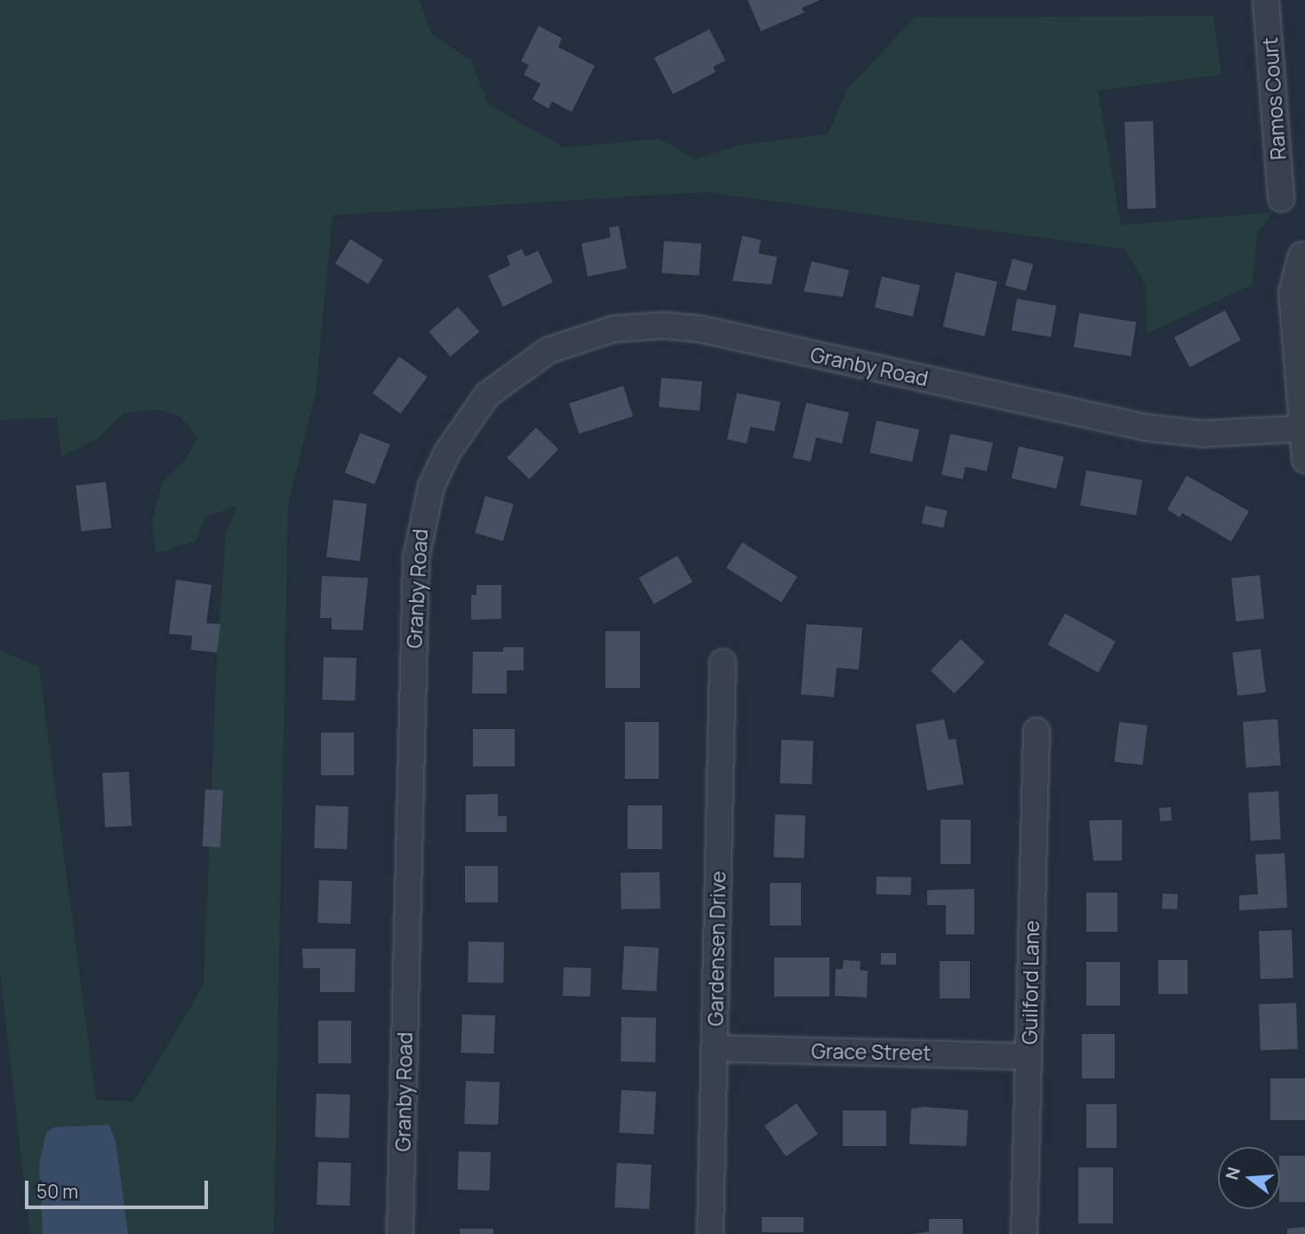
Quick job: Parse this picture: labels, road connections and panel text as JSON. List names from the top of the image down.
{
  "streets": {
    "street": [
      "Ramos Court",
      "Granby Road",
      "Gardensen Drive",
      "Guilford Lane",
      "Grace Street"
    ]
  },
  "crossings": [
    ["Gardensen Drive", "Grace Street"],
    ["Guilford Lane", "Grace Street"]
  ],
  "scale_bar": "50 m",
  "north": "left"
}
